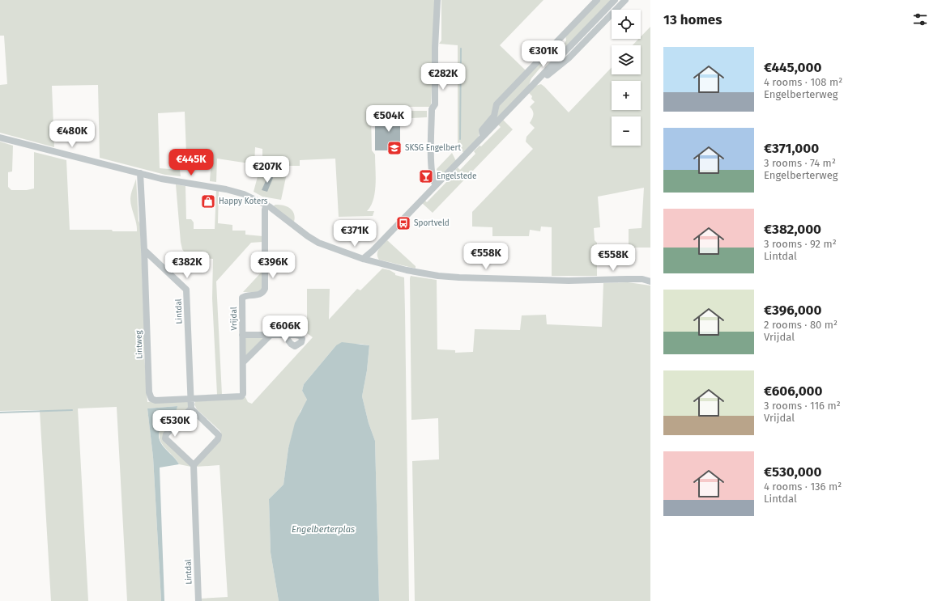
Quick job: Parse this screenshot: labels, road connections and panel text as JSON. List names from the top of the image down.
{
  "streets": {
    "street": ["Lintdal", "Vrijdal", "Lintweg"]
  },
  "crossings": [
    ["Lintdal", "Vrijdal"],
    ["Lintdal", "Lintweg"],
    ["Vrijdal", "Lintweg"]
  ],
  "water": ["Engelberterplas"],
  "places": {
    "school or university": ["SKSG Engelbert"],
    "bar": ["Engelstede"],
    "shop": ["Happy Koters"],
    "bus stop": ["Sportveld"]
  },
  "page": {
    "heading": "13 homes",
    "map_buttons": ["+", "−"],
    "list": [
      {
        "name": "€445,000",
        "note": "4 rooms · 108 m² · Engelberterweg"
      },
      {
        "name": "€371,000",
        "note": "3 rooms · 74 m² · Engelberterweg"
      },
      {
        "name": "€382,000",
        "note": "3 rooms · 92 m² · Lintdal"
      },
      {
        "name": "€396,000",
        "note": "2 rooms · 80 m² · Vrijdal"
      },
      {
        "name": "€606,000",
        "note": "3 rooms · 116 m² · Vrijdal"
      },
      {
        "name": "€530,000",
        "note": "4 rooms · 136 m² · Lintdal"
      }
    ],
    "price": [
      "€301K",
      "€282K",
      "€504K",
      "€480K",
      "€445K",
      "€207K",
      "€371K",
      "€558K",
      "€558K",
      "€382K",
      "€396K",
      "€606K",
      "€530K"
    ]
  }
}
